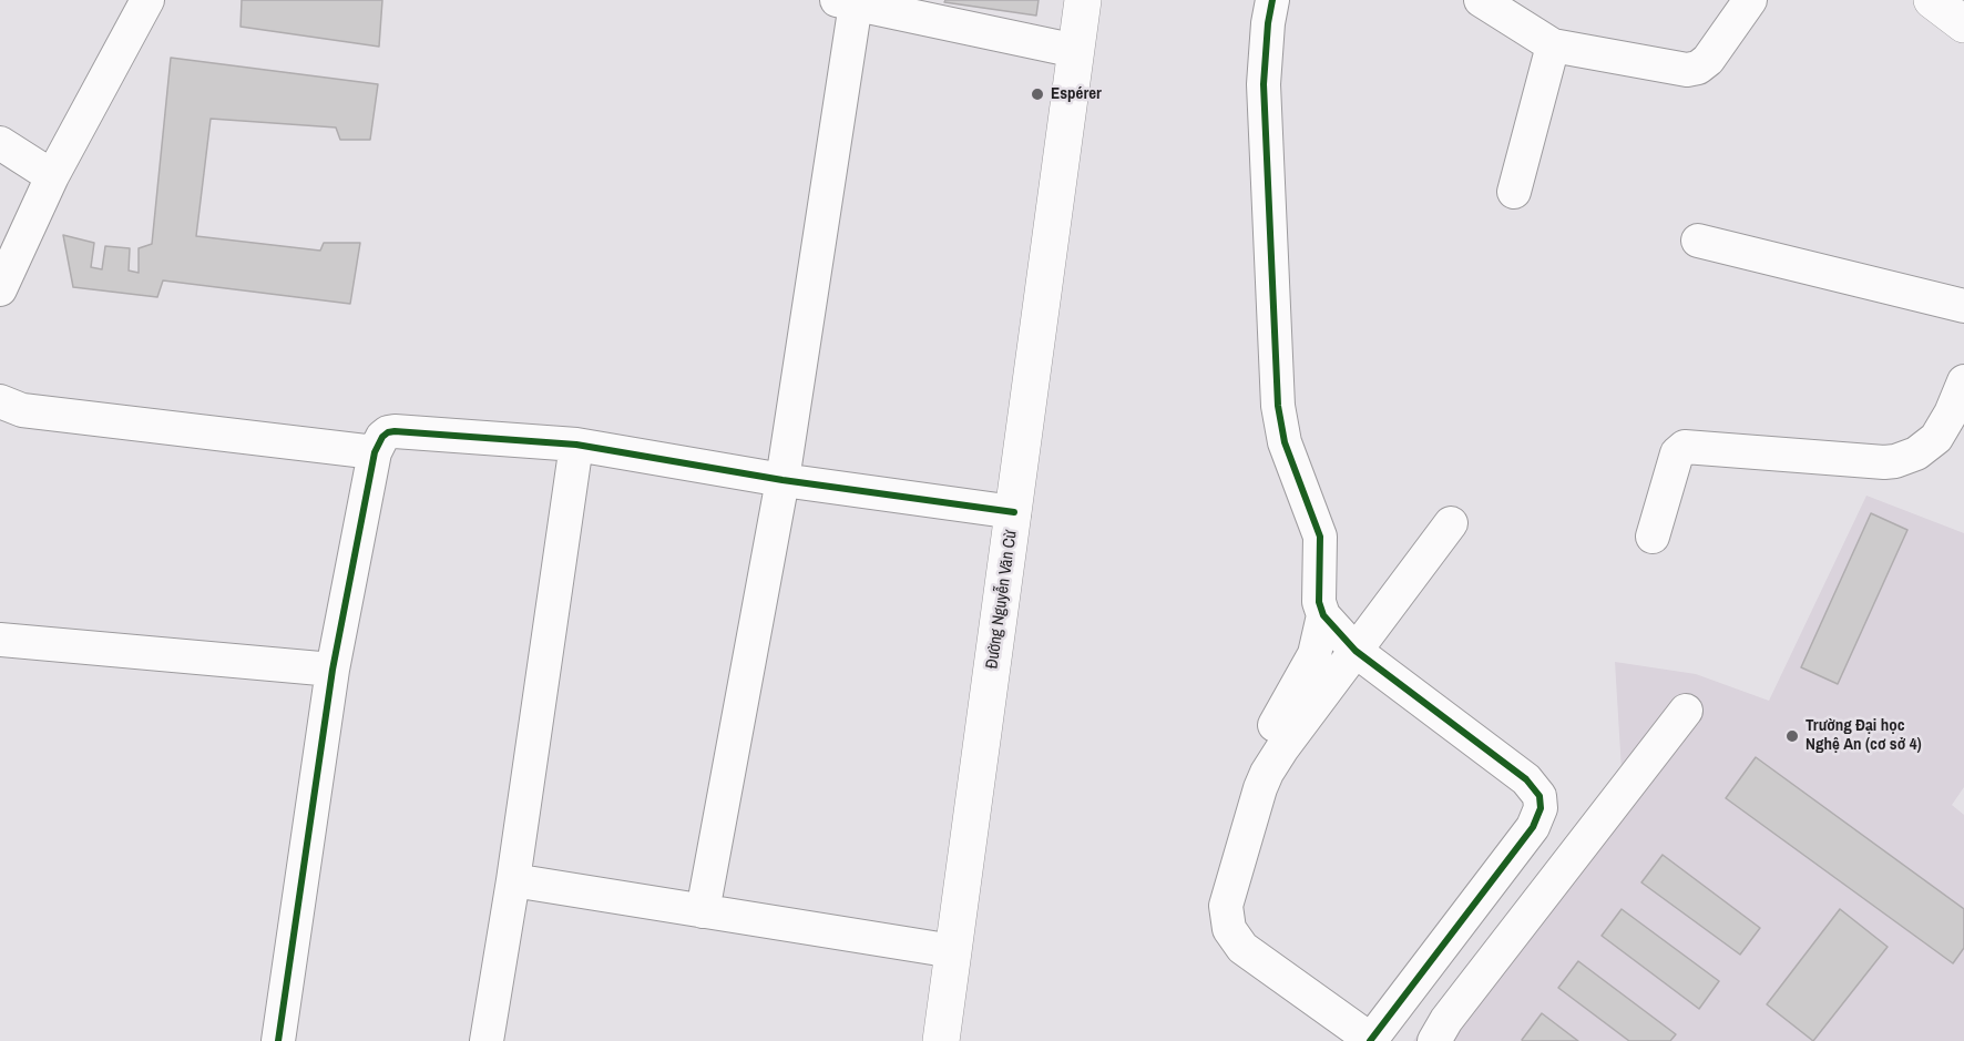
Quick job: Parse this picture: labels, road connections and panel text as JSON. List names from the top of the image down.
{
  "streets": {
    "main road": ["Đường Nguyễn Văn Cừ"]
  },
  "places": ["Espérer", "Trường Đại học Nghệ An (cơ sở 4)"]
}
